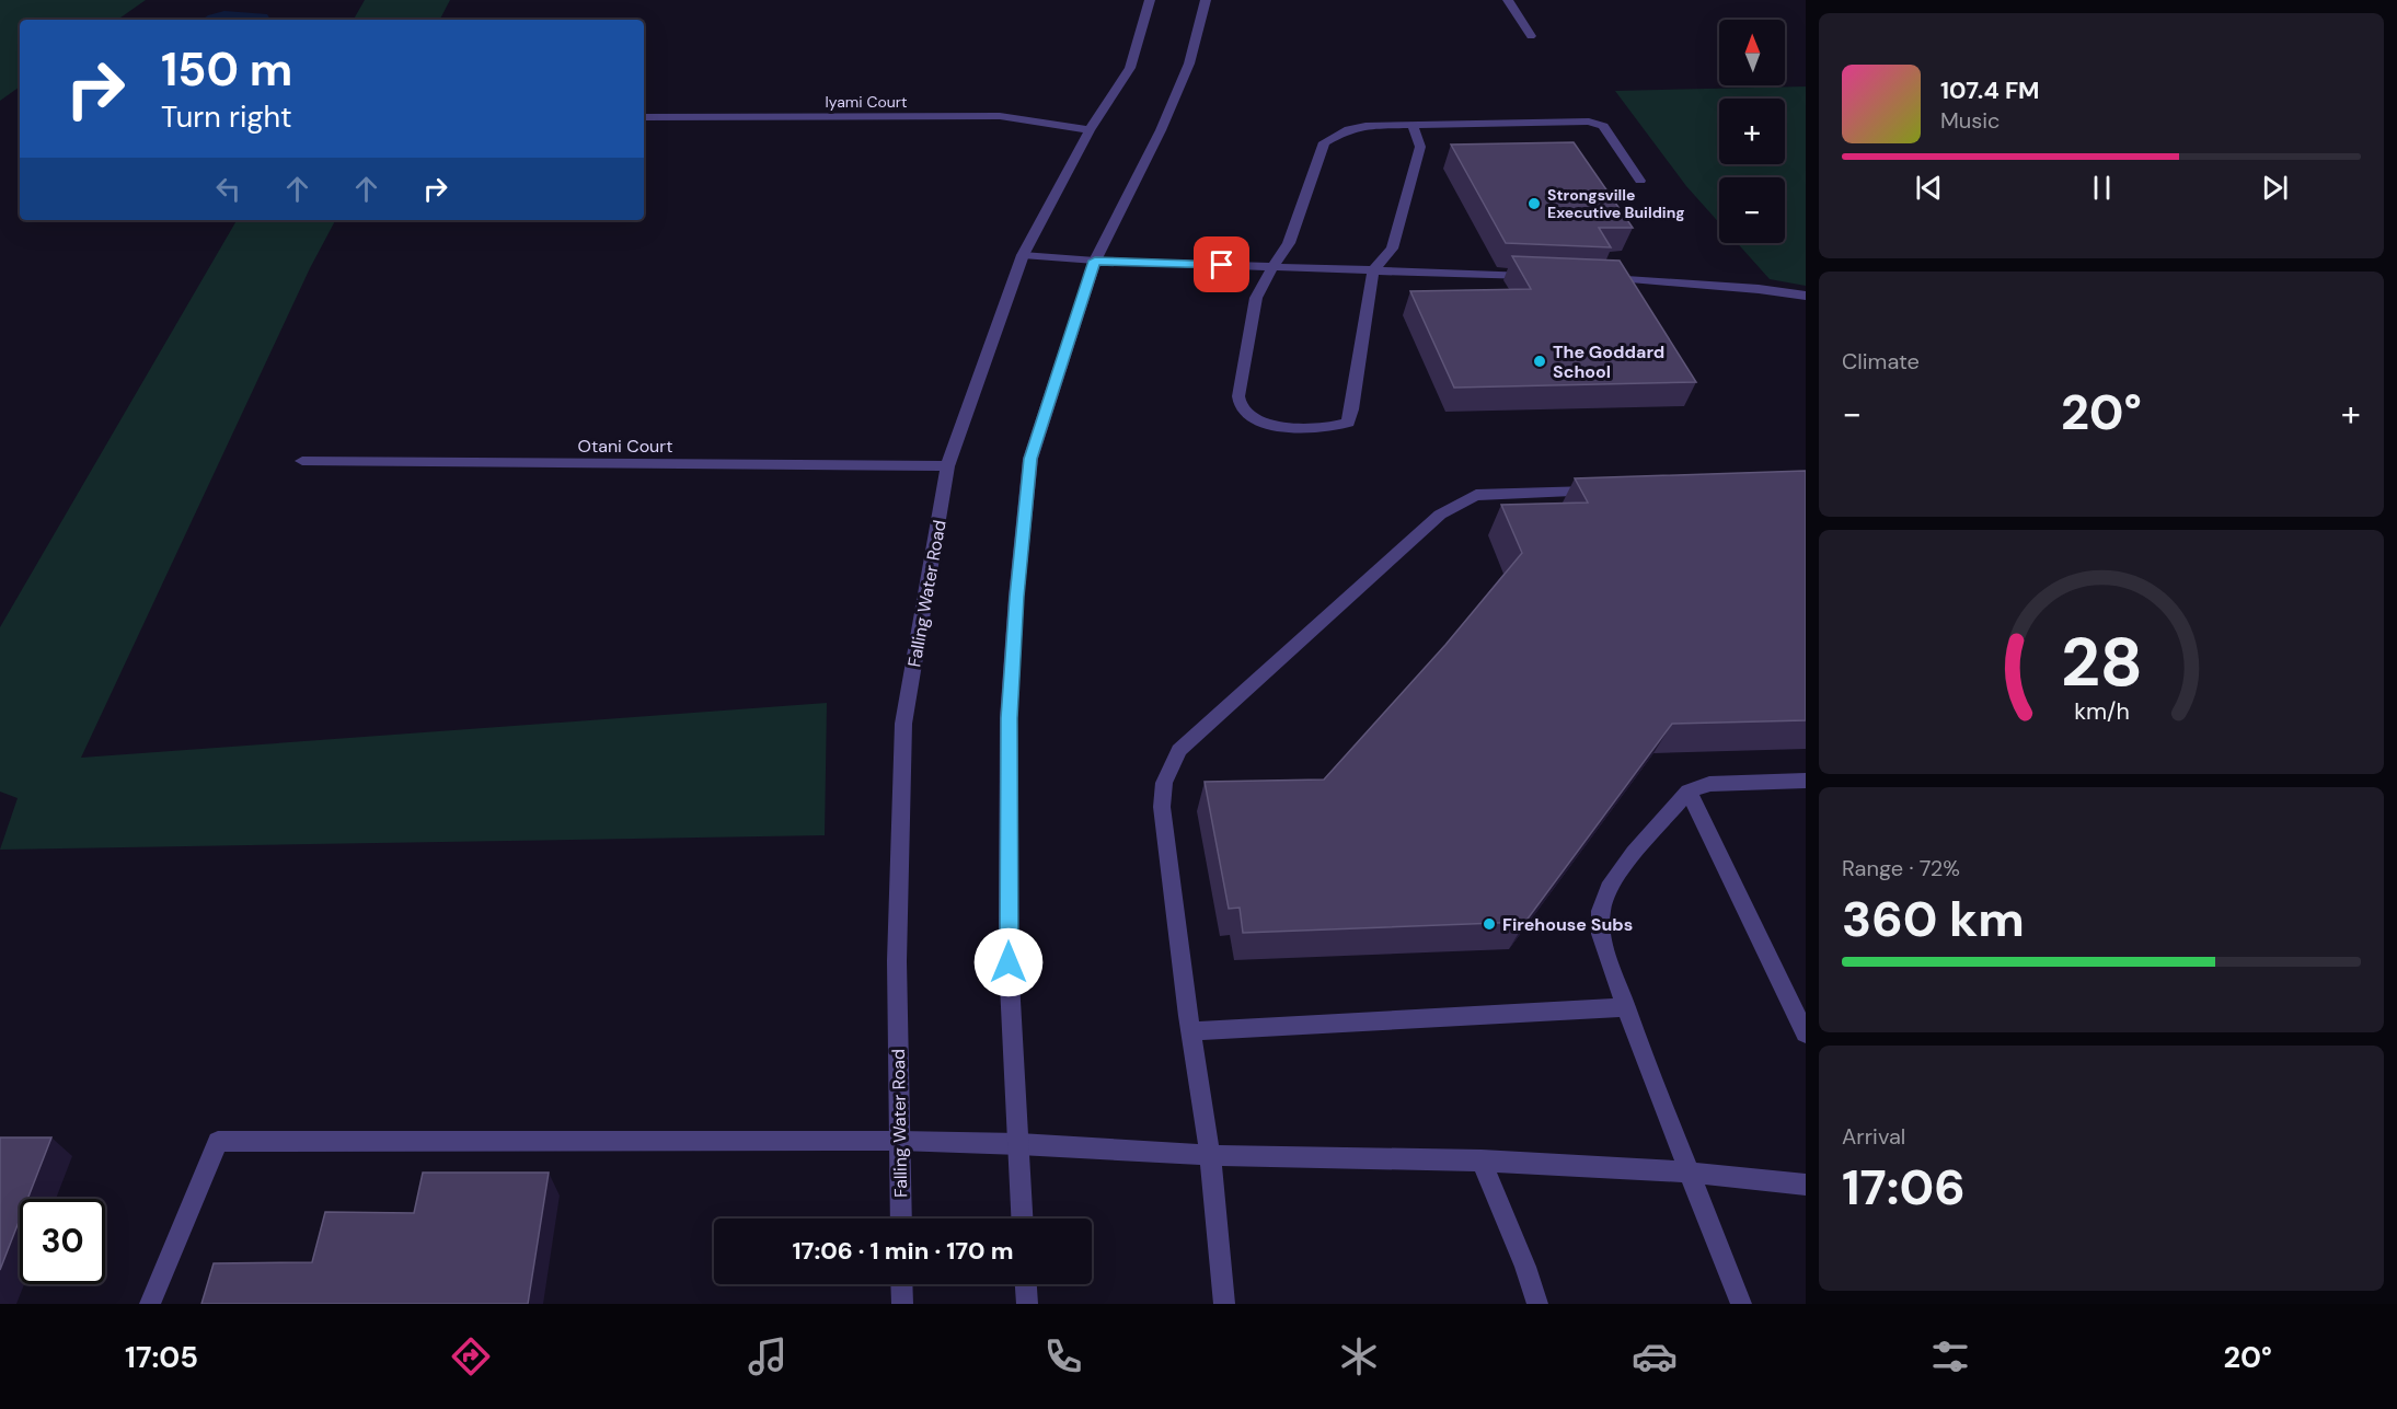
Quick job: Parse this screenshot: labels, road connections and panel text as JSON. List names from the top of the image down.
{
  "streets": {
    "street": ["Iyami Court", "Otani Court", "Falling Water Road"]
  },
  "crossings": [
    ["Iyami Court", "Falling Water Road"],
    ["Otani Court", "Falling Water Road"]
  ],
  "places": ["Strongsville Executive Building", "The Goddard School", "Firehouse Subs"],
  "north": "top",
  "page": {
    "map_buttons": ["+", "−"],
    "turn": ["150 m", "Turn right"],
    "song": ["107.4 FM", "Music"],
    "tile": [
      "Climate",
      ["Range · 72%", "360 km"],
      ["Arrival", "17:06"]
    ],
    "heat": ["−", "20°", "+"],
    "limit": "30",
    "trip": "17:06 · 1 min · 170 m",
    "tabs": ["17:05", "20°"],
    "gauge": ["28", "km/h"]
  }
}
